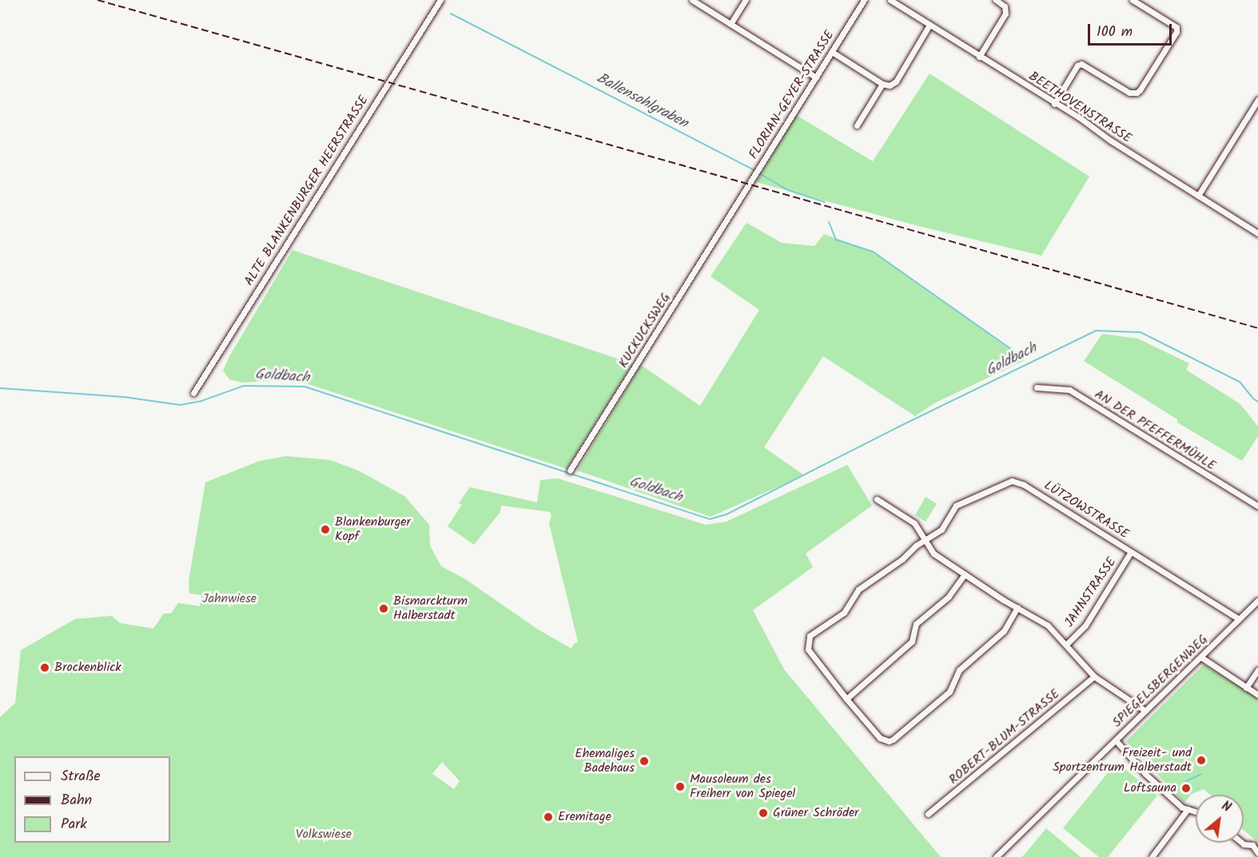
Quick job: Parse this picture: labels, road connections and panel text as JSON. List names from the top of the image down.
{
  "streets": {
    "street": [
      "FLORIAN-GEYER-STRASSE",
      "BEETHOVENSTRASSE",
      "ALTE BLANKENBURGER HEERSTRASSE",
      "KUCKUCKSWEG",
      "AN DER PFEFFERMÜHLE",
      "LÜTZOWSTRASSE",
      "JAHNSTRASSE",
      "SPIEGELSBERGENWEG",
      "ROBERT-BLUM-STRASSE"
    ]
  },
  "crossings": [
    ["FLORIAN-GEYER-STRASSE", "KUCKUCKSWEG"],
    ["LÜTZOWSTRASSE", "JAHNSTRASSE"],
    ["LÜTZOWSTRASSE", "SPIEGELSBERGENWEG"]
  ],
  "water": ["Ballensohlgraben", "Goldbach"],
  "parks": ["Jahnwiese", "Volkswiese"],
  "places": [
    "Blankenburger Kopf",
    "Bismarckturm Halberstadt",
    "Brockenblick",
    "Freizeit- und Sportzentrum Halberstadt",
    "Ehemaliges Badehaus",
    "Mausoleum des Freiherr von Spiegel",
    "Loftsauna",
    "Grüner Schröder",
    "Eremitage"
  ],
  "legend": ["Straße", "Bahn", "Park"],
  "scale_bar": "100 m",
  "north": "top right"
}
